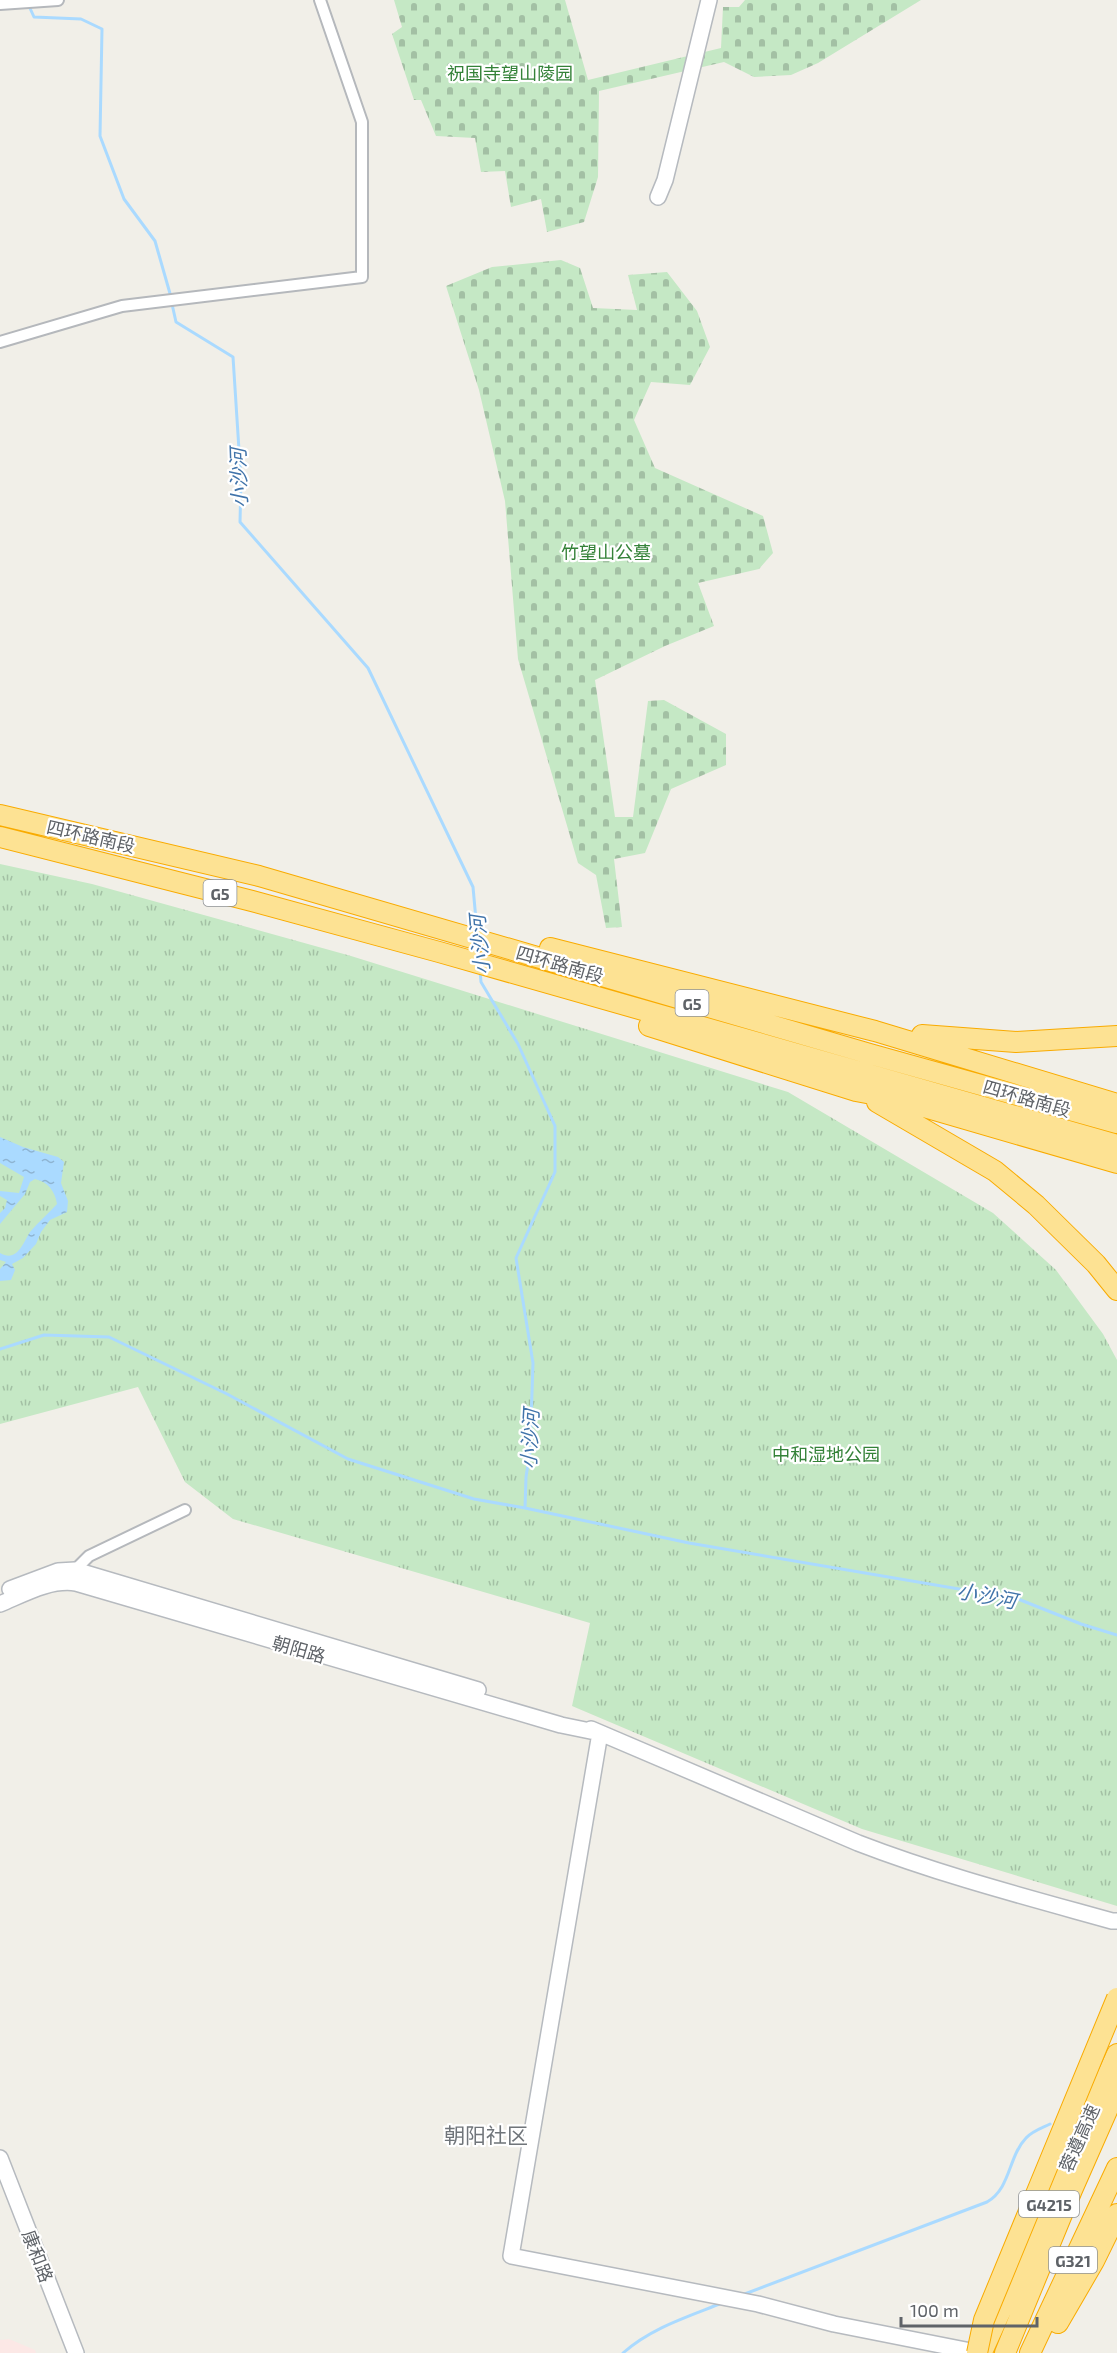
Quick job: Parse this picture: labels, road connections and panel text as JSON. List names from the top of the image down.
{
  "streets": {
    "highway": [
      "四环路南段",
      "G5",
      "蓉遵高速",
      "G4215",
      "G321"
    ],
    "main road": ["朝阳路", "康和路"]
  },
  "districts": ["朝阳社区"],
  "water": ["小沙河"],
  "parks": ["祝国寺望山陵园", "竹望山公墓", "中和湿地公园"],
  "scale_bar": "100 m"
}
